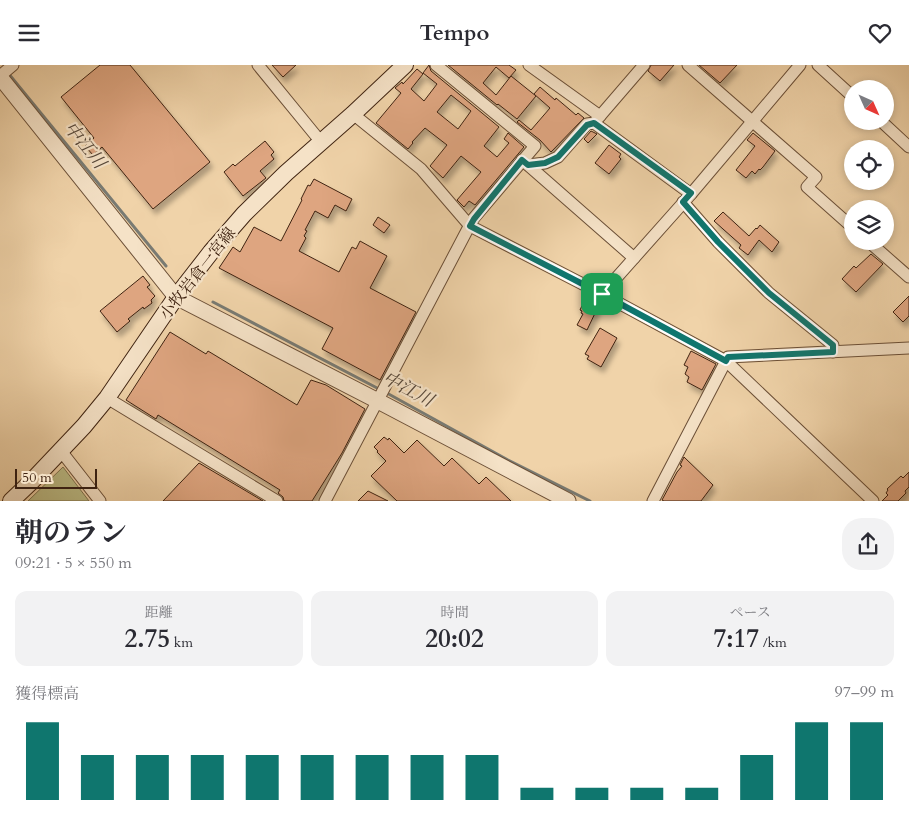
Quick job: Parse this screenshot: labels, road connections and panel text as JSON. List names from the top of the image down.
{
  "streets": {
    "main road": ["小牧岩倉一宮線"]
  },
  "water": ["中江川"],
  "scale_bar": "50 m",
  "north": "bottom right",
  "page": {
    "header": "Tempo",
    "scale": "50 m",
    "heading": ["朝のラン", "09:21 · 5 × 550 m"],
    "stats": [
      ["距離", "2.75 km"],
      ["時間", "20:02"],
      ["ペース", "7:17 /km"]
    ],
    "chart": ["獲得標高", "97–99 m"]
  }
}
